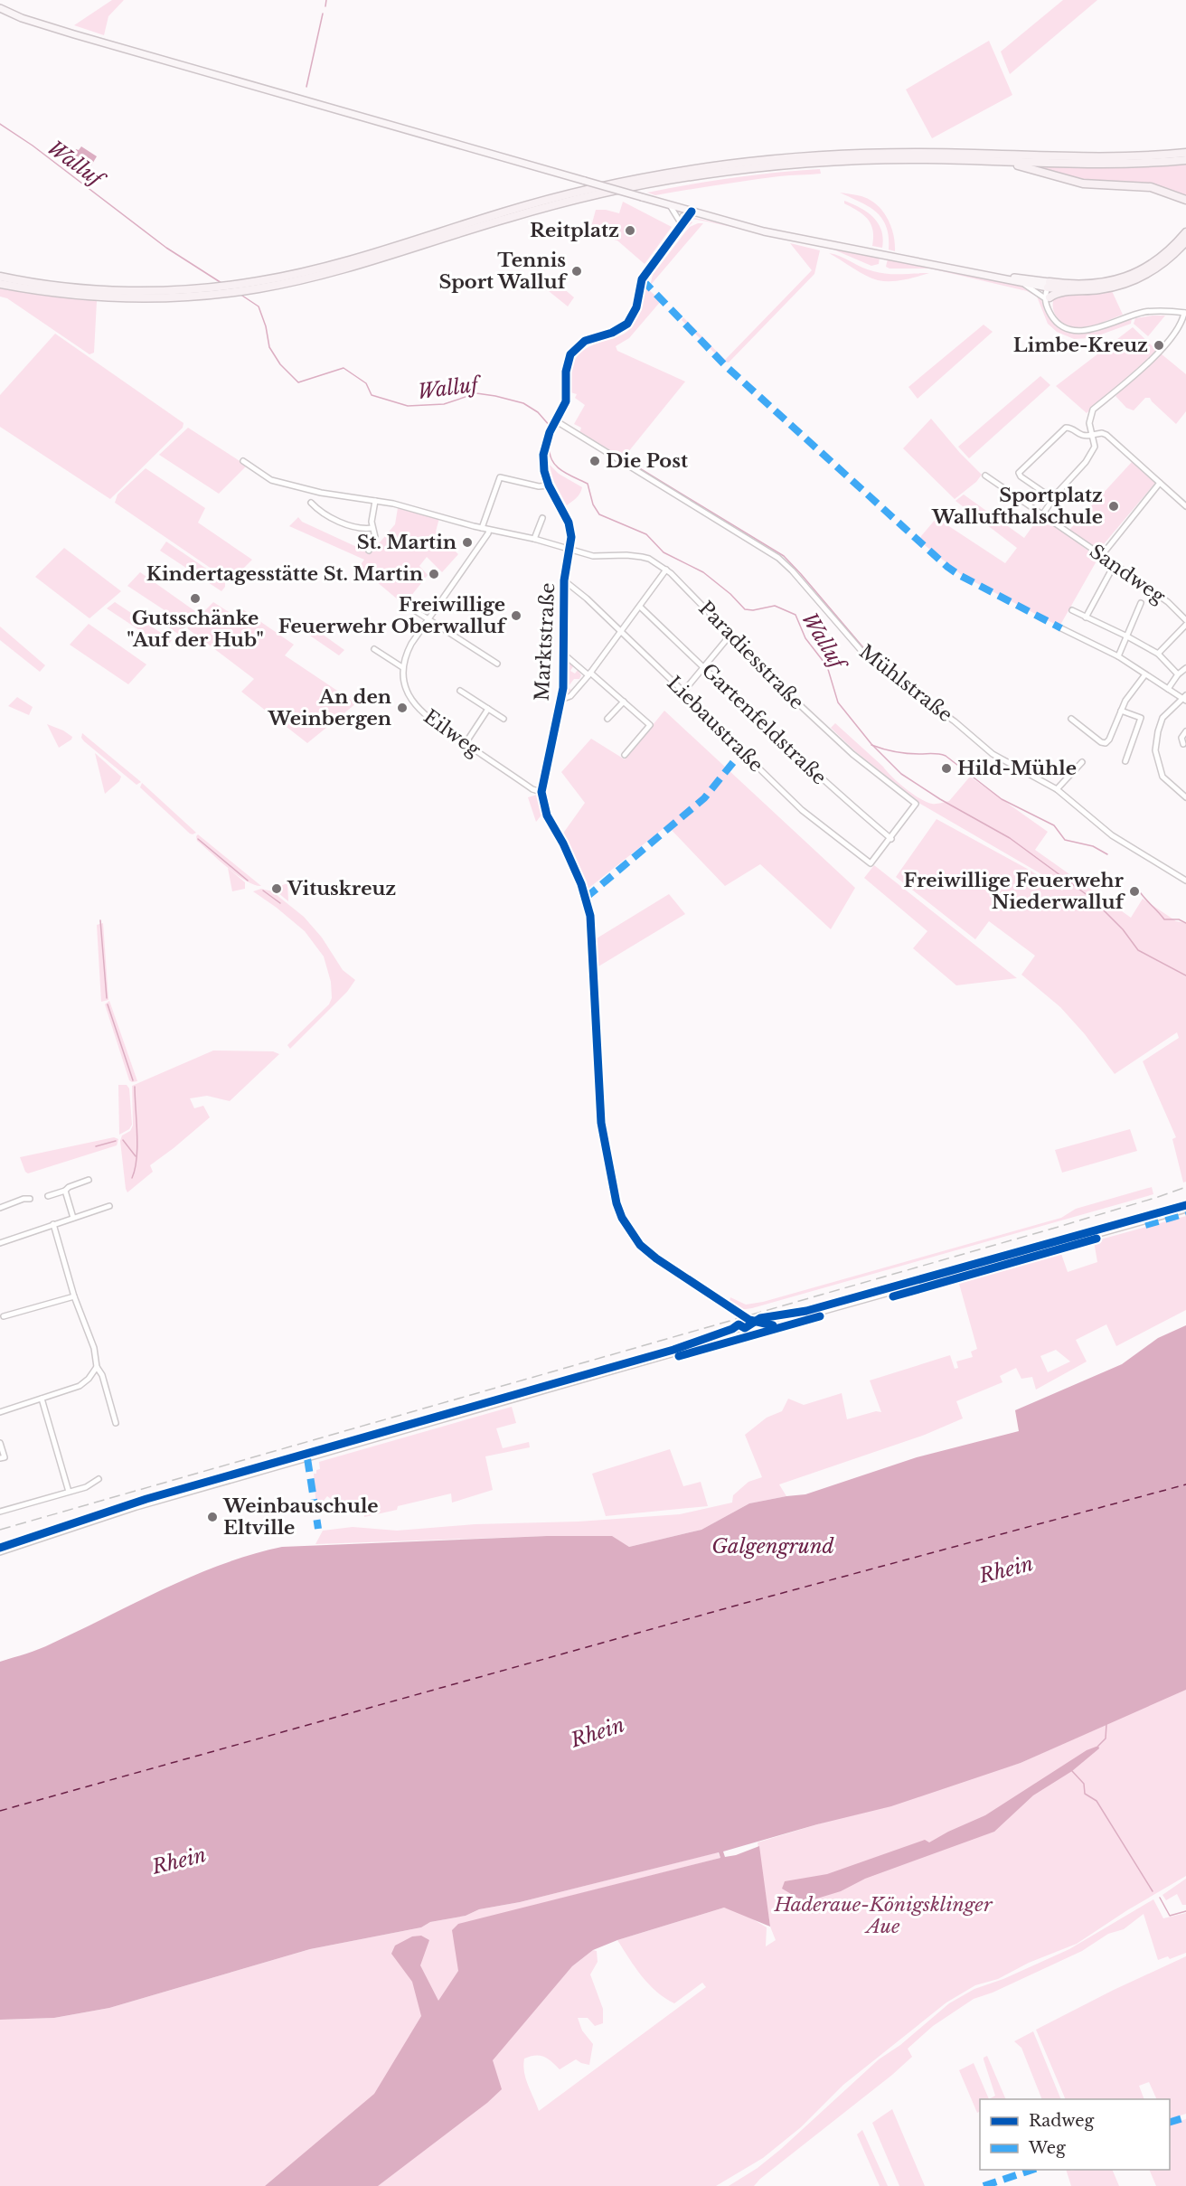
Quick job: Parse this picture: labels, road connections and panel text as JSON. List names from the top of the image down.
{
  "streets": {
    "street": [
      "Sandweg",
      "Marktstraße",
      "Paradiesstraße",
      "Mühlstraße",
      "Liebaustraße",
      "Gartenfeldstraße",
      "Eilweg"
    ]
  },
  "crossings": [
    ["Marktstraße", "Paradiesstraße"],
    ["Marktstraße", "Mühlstraße"],
    ["Marktstraße", "Liebaustraße"],
    ["Marktstraße", "Eilweg"],
    ["Paradiesstraße", "Liebaustraße"],
    ["Paradiesstraße", "Gartenfeldstraße"],
    ["Liebaustraße", "Gartenfeldstraße"]
  ],
  "water": ["Walluf", "Galgengrund", "Rhein"],
  "parks": ["Haderaue-Königsklinger Aue"],
  "places": [
    "Reitplatz",
    "Tennis Sport Walluf",
    "Limbe-Kreuz",
    "Die Post",
    "Sportplatz Wallufthalschule",
    "St. Martin",
    "Kindertagesstätte St. Martin",
    "Gutsschänke \"Auf der Hub\"",
    "Freiwillige Feuerwehr Oberwalluf",
    "An den Weinbergen",
    "Hild-Mühle",
    "Vituskreuz",
    "Freiwillige Feuerwehr Niederwalluf",
    "Weinbauschule Eltville"
  ],
  "legend": ["Radweg", "Weg"]
}
